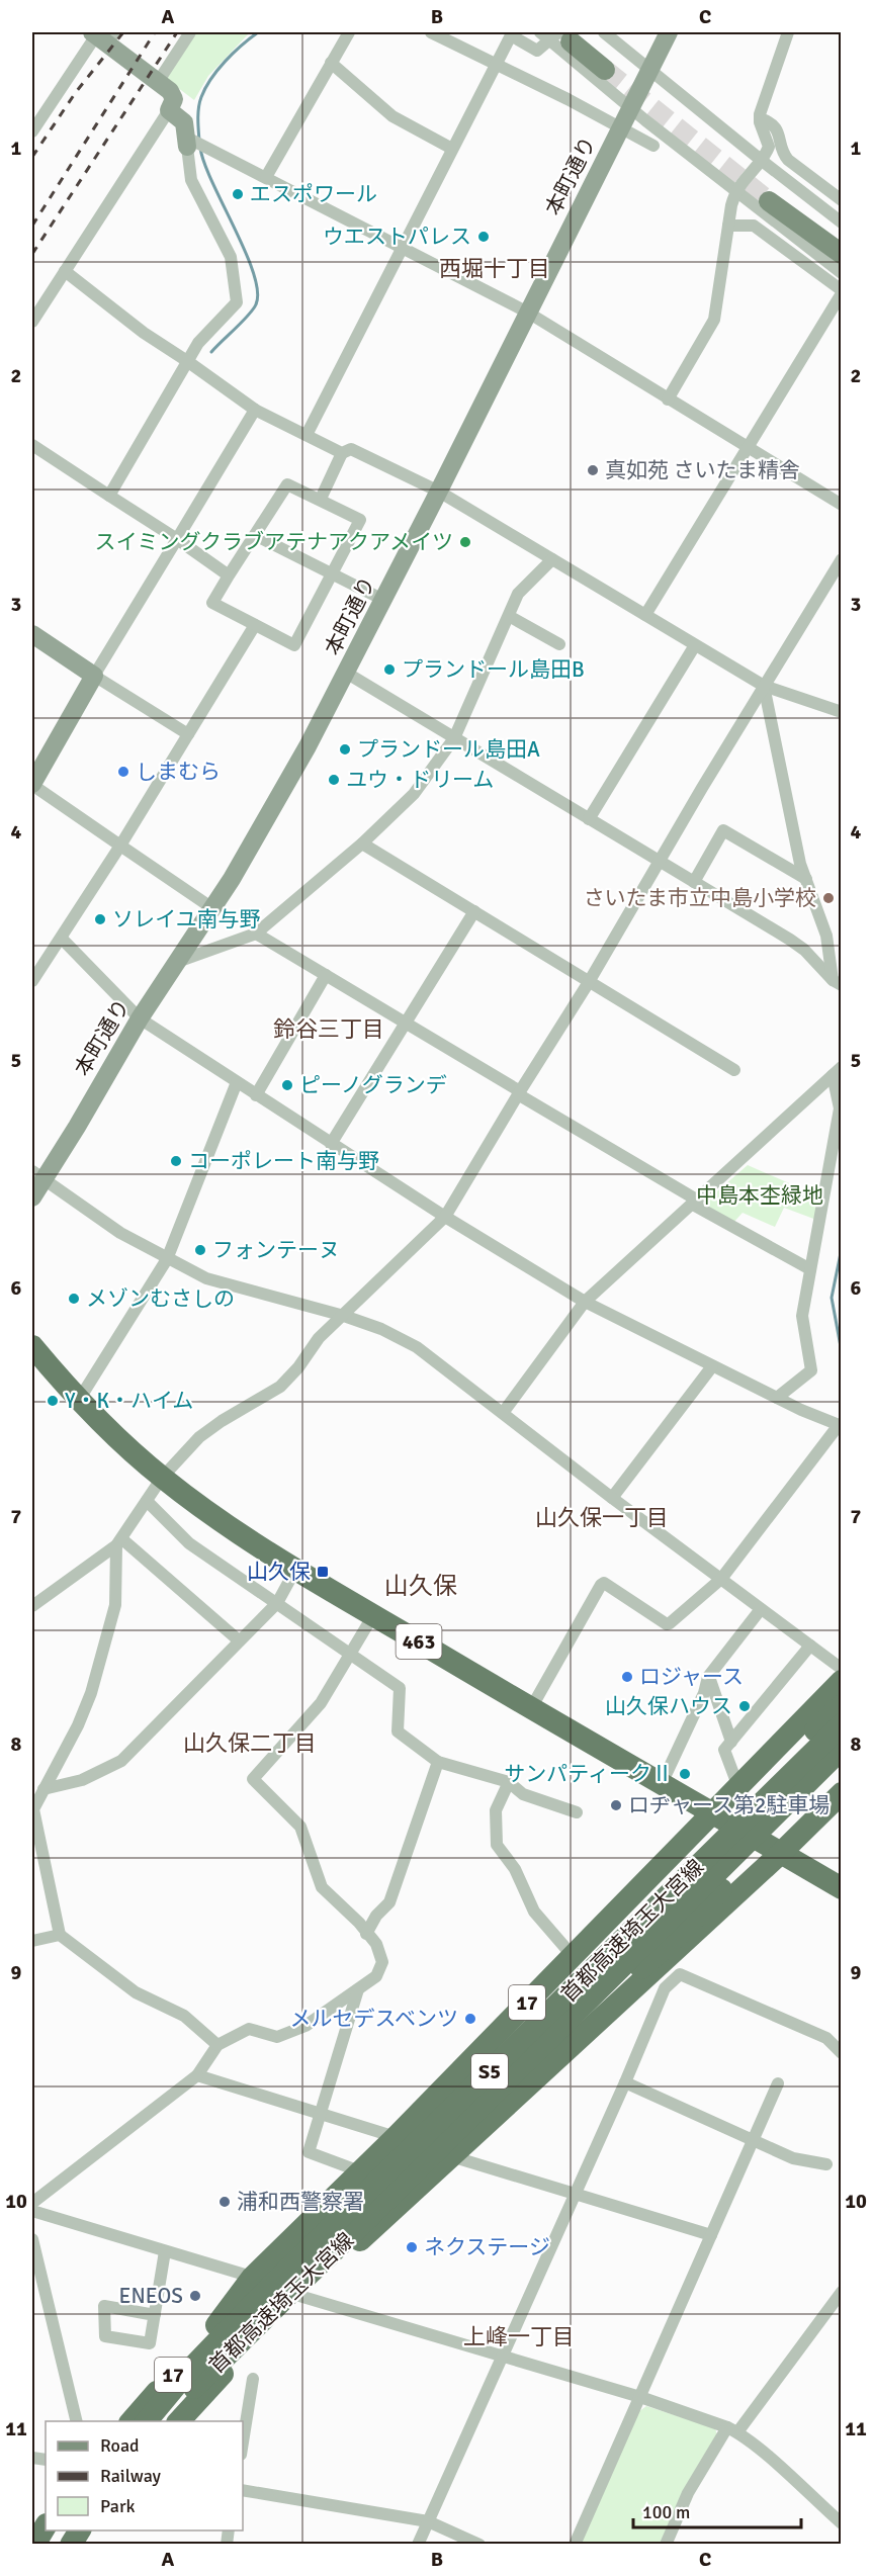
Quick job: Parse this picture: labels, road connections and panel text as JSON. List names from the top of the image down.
{
  "streets": {
    "highway": [
      "463",
      "首都高速埼玉大宮線",
      "17",
      "S5"
    ],
    "main road": ["本町通り"]
  },
  "crossings": [
    ["463", "17"]
  ],
  "districts": [
    "西堀十丁目",
    "鈴谷三丁目",
    "山久保一丁目",
    "山久保",
    "山久保二丁目",
    "上峰一丁目"
  ],
  "parks": ["中島本杢緑地"],
  "places": {
    "other": [
      "エスポワール",
      "ウエストパレス",
      "真如苑 さいたま精舎",
      "スイミングクラブアテナアクアメイツ",
      "プランドール島田B",
      "プランドール島田A",
      "しまむら",
      "ユウ・ドリーム",
      "さいたま市立中島小学校",
      "ソレイユ南与野",
      "ピーノグランデ",
      "コーポレート南与野",
      "フォンテーヌ",
      "メゾンむさしの",
      "Y・K・ハイム",
      "ロジャース",
      "山久保ハウス",
      "サンパティークⅡ",
      "ロヂャース第2駐車場",
      "メルセデスベンツ",
      "浦和西警察署",
      "ネクステージ",
      "ENEOS"
    ],
    "transit": ["山久保"]
  },
  "legend": ["Road", "Railway", "Park"],
  "scale_bar": "100 m",
  "grid": {
    "columns": ["A", "B", "C"],
    "rows": [
      "1",
      "2",
      "3",
      "4",
      "5",
      "6",
      "7",
      "8",
      "9",
      "10",
      "11"
    ]
  }
}
